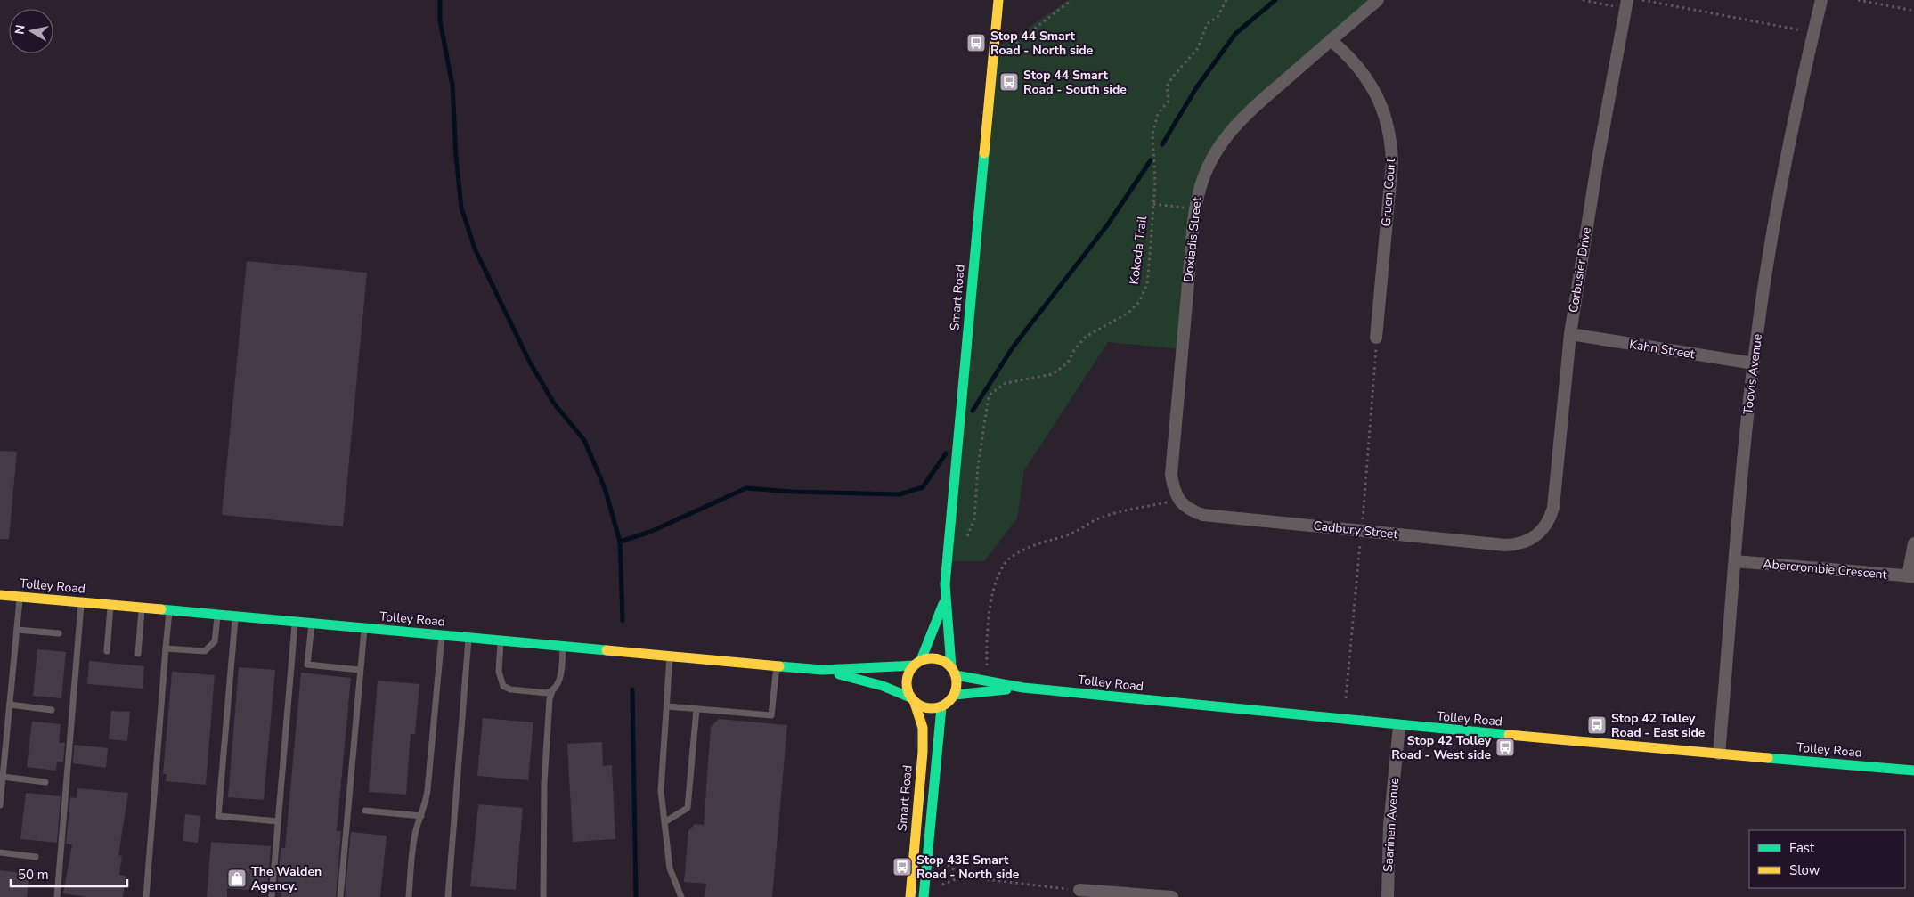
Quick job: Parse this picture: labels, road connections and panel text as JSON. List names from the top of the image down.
{
  "streets": {
    "main road": ["Smart Road", "Tolley Road"],
    "street": [
      "Gruen Court",
      "Doxiadis Street",
      "Corbusier Drive",
      "Kahn Street",
      "Toovis Avenue",
      "Cadbury Street",
      "Abercrombie Crescent",
      "Saarinen Avenue"
    ],
    "path": ["Kokoda Trail"]
  },
  "crossings": [
    ["Gruen Court", "Doxiadis Street"],
    ["Doxiadis Street", "Cadbury Street"],
    ["Corbusier Drive", "Kahn Street"],
    ["Corbusier Drive", "Cadbury Street"],
    ["Smart Road", "Tolley Road"],
    ["Kahn Street", "Toovis Avenue"],
    ["Toovis Avenue", "Abercrombie Crescent"],
    ["Toovis Avenue", "Tolley Road"],
    ["Tolley Road", "Saarinen Avenue"]
  ],
  "places": {
    "bus stop": [
      "Stop 44 Smart Road - North side",
      "Stop 44 Smart Road - South side",
      "Stop 42 Tolley Road - East side",
      "Stop 42 Tolley Road - West side",
      "Stop 43E Smart Road - North side"
    ],
    "shop": ["The Walden Agency."]
  },
  "legend": ["Fast", "Slow"],
  "scale_bar": "50 m",
  "north": "left"
}
